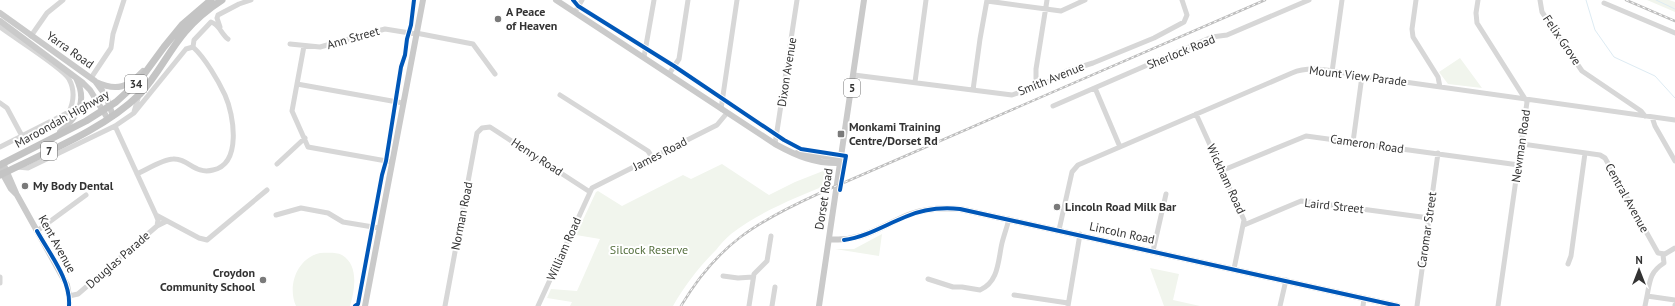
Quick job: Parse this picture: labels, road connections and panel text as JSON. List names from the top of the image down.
{
  "streets": {
    "highway": ["34", "Maroondah Highway", "7"],
    "main road": [
      "Yarra Road",
      "5",
      "Dorset Road",
      "Lincoln Road",
      "Kent Avenue"
    ],
    "street": [
      "Ann Street",
      "Felix Grove",
      "Sherlock Road",
      "Dixon Avenue",
      "Mount View Parade",
      "Smith Avenue",
      "Cameron Road",
      "Newman Road",
      "James Road",
      "Henry Road",
      "Wickham Road",
      "Central Avenue",
      "Laird Street",
      "Norman Road",
      "Caromar Street",
      "William Road",
      "Douglas Parade"
    ]
  },
  "crossings": [
    ["Felix Grove", "Mount View Parade"],
    ["Yarra Road", "Maroondah Highway"],
    ["Mount View Parade", "Newman Road"],
    ["Mount View Parade", "Wickham Road"],
    ["Mount View Parade", "Lincoln Road"],
    ["Smith Avenue", "Dorset Road"],
    ["Maroondah Highway", "Kent Avenue"],
    ["Cameron Road", "Newman Road"],
    ["Cameron Road", "Wickham Road"],
    ["Cameron Road", "Caromar Street"],
    ["Newman Road", "Central Avenue"],
    ["James Road", "Henry Road"],
    ["James Road", "William Road"],
    ["Henry Road", "Norman Road"],
    ["Henry Road", "William Road"],
    ["Wickham Road", "Laird Street"],
    ["Wickham Road", "Lincoln Road"],
    ["Dorset Road", "Lincoln Road"],
    ["Laird Street", "Caromar Street"],
    ["Kent Avenue", "Douglas Parade"]
  ],
  "parks": ["Silcock Reserve"],
  "places": {
    "other": [
      "A Peace of Heaven",
      "My Body Dental",
      "Lincoln Road Milk Bar",
      "Croydon Community School"
    ],
    "transit": ["Monkami Training Centre/Dorset Rd"]
  },
  "north": "top"
}
